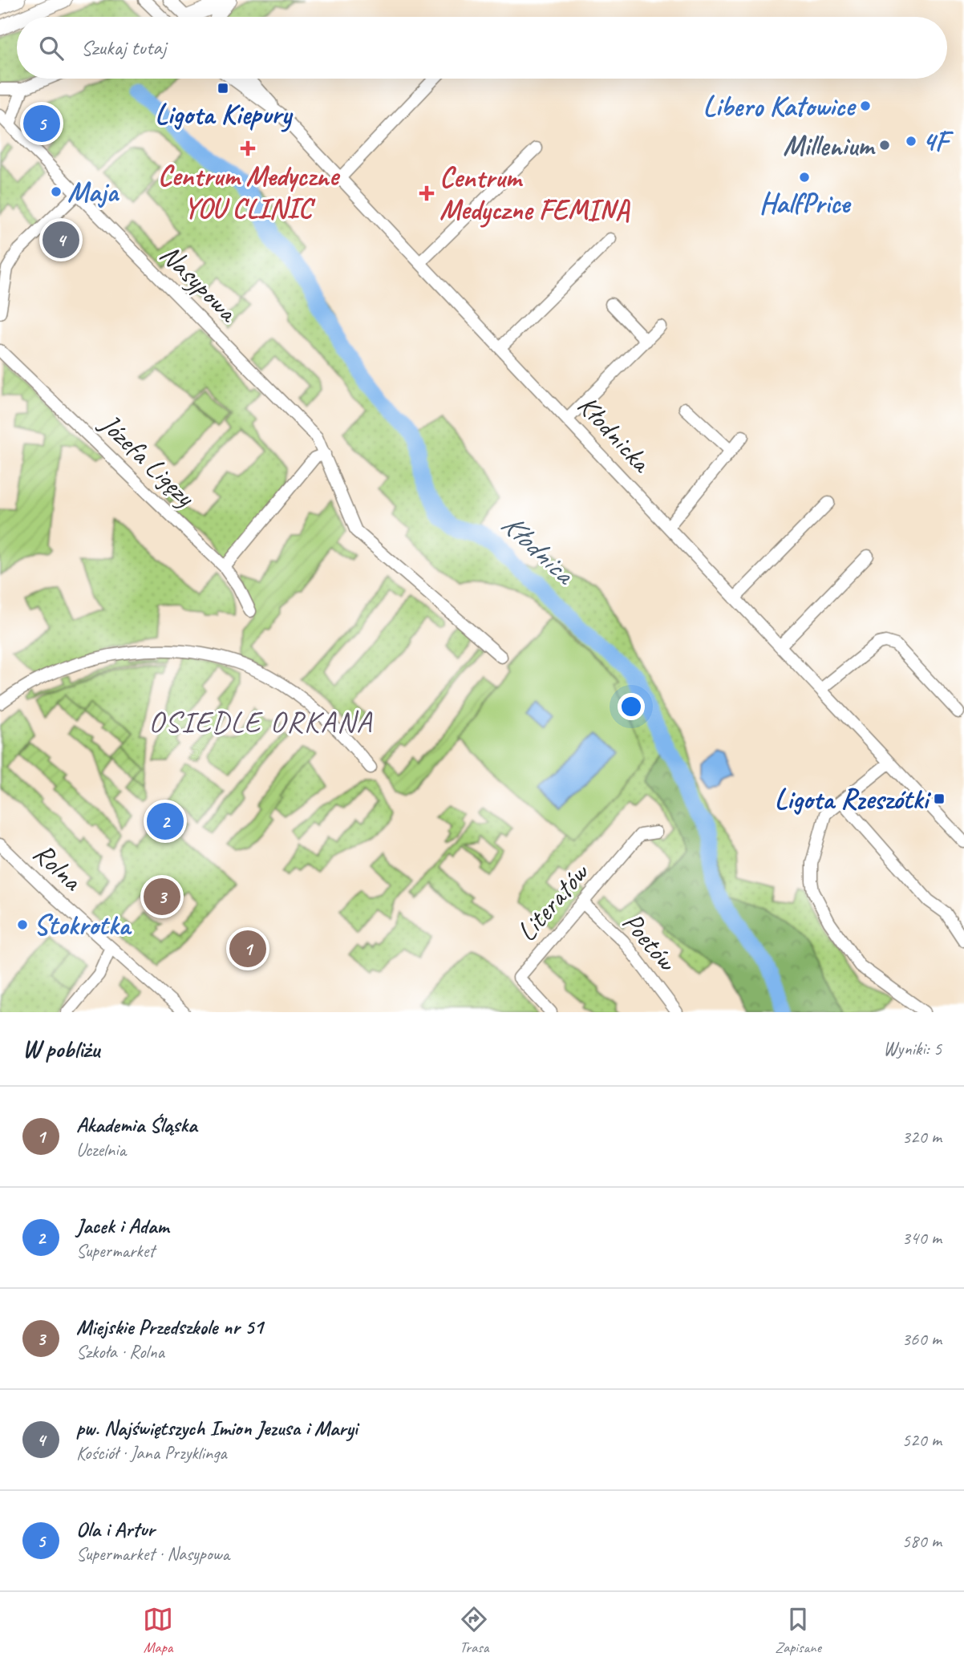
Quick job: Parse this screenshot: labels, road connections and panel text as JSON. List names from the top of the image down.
{
  "streets": {
    "street": [
      "Nasypowa",
      "Kłodnicka",
      "Józefa Ligęzy",
      "Rolna",
      "Literatów",
      "Poetów"
    ]
  },
  "crossings": [
    ["Literatów", "Poetów"]
  ],
  "districts": ["OSIEDLE ORKANA"],
  "water": ["Kłodnica"],
  "places": {
    "transit": ["Ligota Kiepury", "Ligota Rzeszótki"],
    "other": [
      "Libero Katowice",
      "4F",
      "Millenium",
      "HalfPrice",
      "Maja",
      "Stokrotka"
    ],
    "health": ["Centrum Medyczne YOU CLINIC", "Centrum Medyczne FEMINA"]
  },
  "page": {
    "search": "Szukaj tutaj",
    "pins": [
      "5",
      "4",
      "2",
      "3",
      "1"
    ],
    "heading": ["W pobliżu", "Wyniki: 5"],
    "list": [
      {
        "mark": "1",
        "name": "Akademia Śląska",
        "note": "Uczelnia",
        "value": "320 m"
      },
      {
        "mark": "2",
        "name": "Jacek i Adam",
        "note": "Supermarket",
        "value": "340 m"
      },
      {
        "mark": "3",
        "name": "Miejskie Przedszkole nr 51",
        "note": "Szkoła · Rolna",
        "value": "360 m"
      },
      {
        "mark": "4",
        "name": "pw. Najświętszych Imion Jezusa i Maryi",
        "note": "Kościół · Jana Przyklinga",
        "value": "520 m"
      },
      {
        "mark": "5",
        "name": "Ola i Artur",
        "note": "Supermarket · Nasypowa",
        "value": "580 m"
      }
    ],
    "nav": ["Mapa", "Trasa", "Zapisane"]
  }
}
